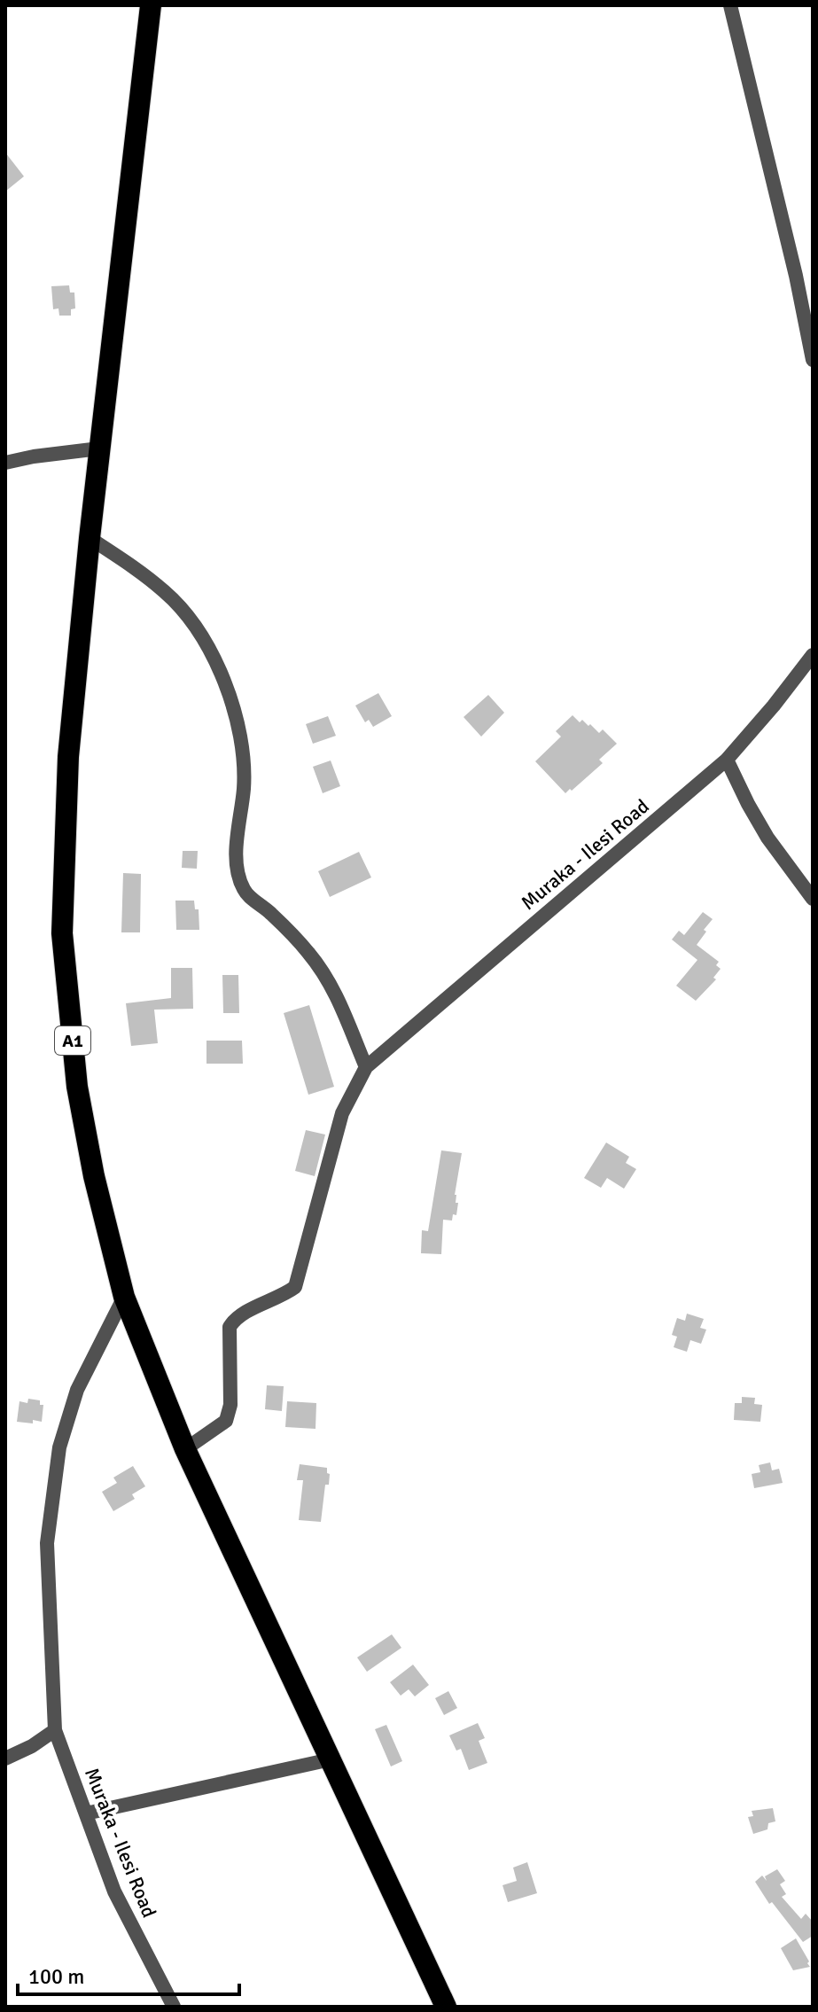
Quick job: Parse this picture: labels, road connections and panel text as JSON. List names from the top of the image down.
{
  "streets": {
    "highway": ["A1"],
    "street": ["Muraka - Ilesi Road"]
  },
  "crossings": [
    ["Muraka - Ilesi Road", "A1"]
  ],
  "scale_bar": "100 m"
}
